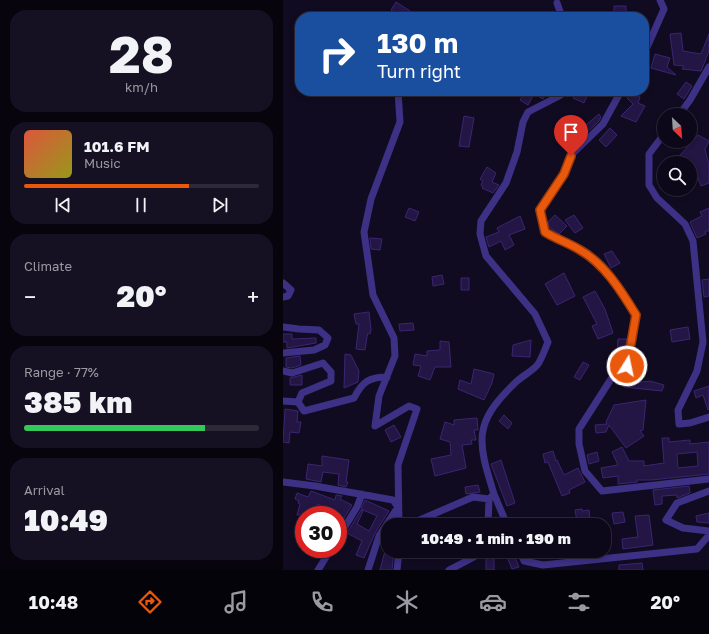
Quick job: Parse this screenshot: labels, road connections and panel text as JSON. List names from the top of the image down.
{
  "north": "bottom right",
  "page": {
    "tile": [
      ["28", "km/h"],
      "Climate",
      ["Range · 77%", "385 km"],
      ["Arrival", "10:49"]
    ],
    "turn": ["130 m", "Turn right"],
    "song": ["101.6 FM", "Music"],
    "heat": ["−", "20°", "+"],
    "limit": "30",
    "trip": "10:49 · 1 min · 190 m",
    "tabs": ["10:48", "20°"]
  }
}
